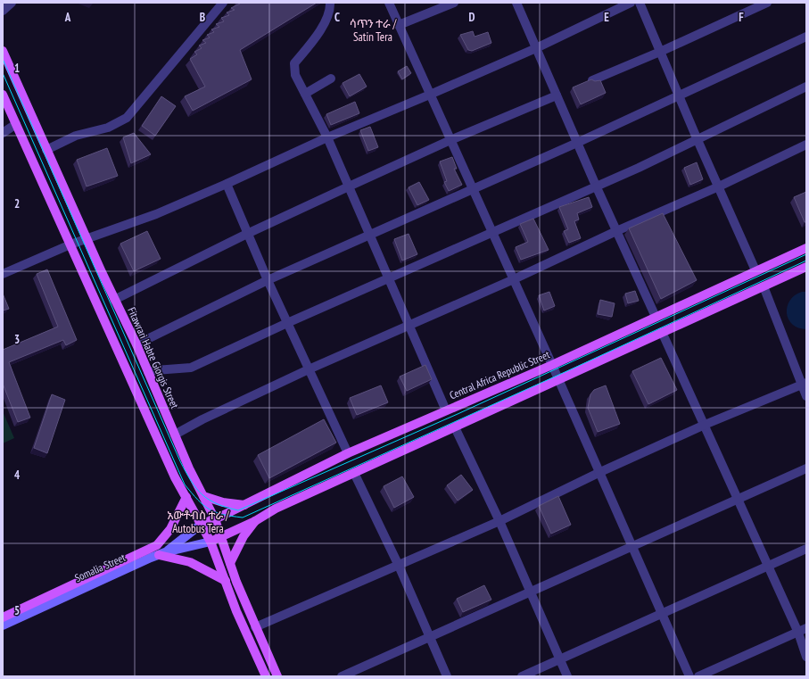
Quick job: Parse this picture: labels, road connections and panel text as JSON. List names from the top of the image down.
{
  "streets": {
    "main road": ["Fitawrari Habte Giorgis Street", "Central Africa Republic Street", "Somalia Street"]
  },
  "crossings": [
    ["Fitawrari Habte Giorgis Street", "Central Africa Republic Street"]
  ],
  "districts": ["ሳጥን ተራ / Satin Tera", "አውቶብስ ተራ / Autobus Tera"],
  "grid": {
    "columns": [
      "A",
      "B",
      "C",
      "D",
      "E",
      "F"
    ],
    "rows": [
      "1",
      "2",
      "3",
      "4",
      "5"
    ]
  }
}
